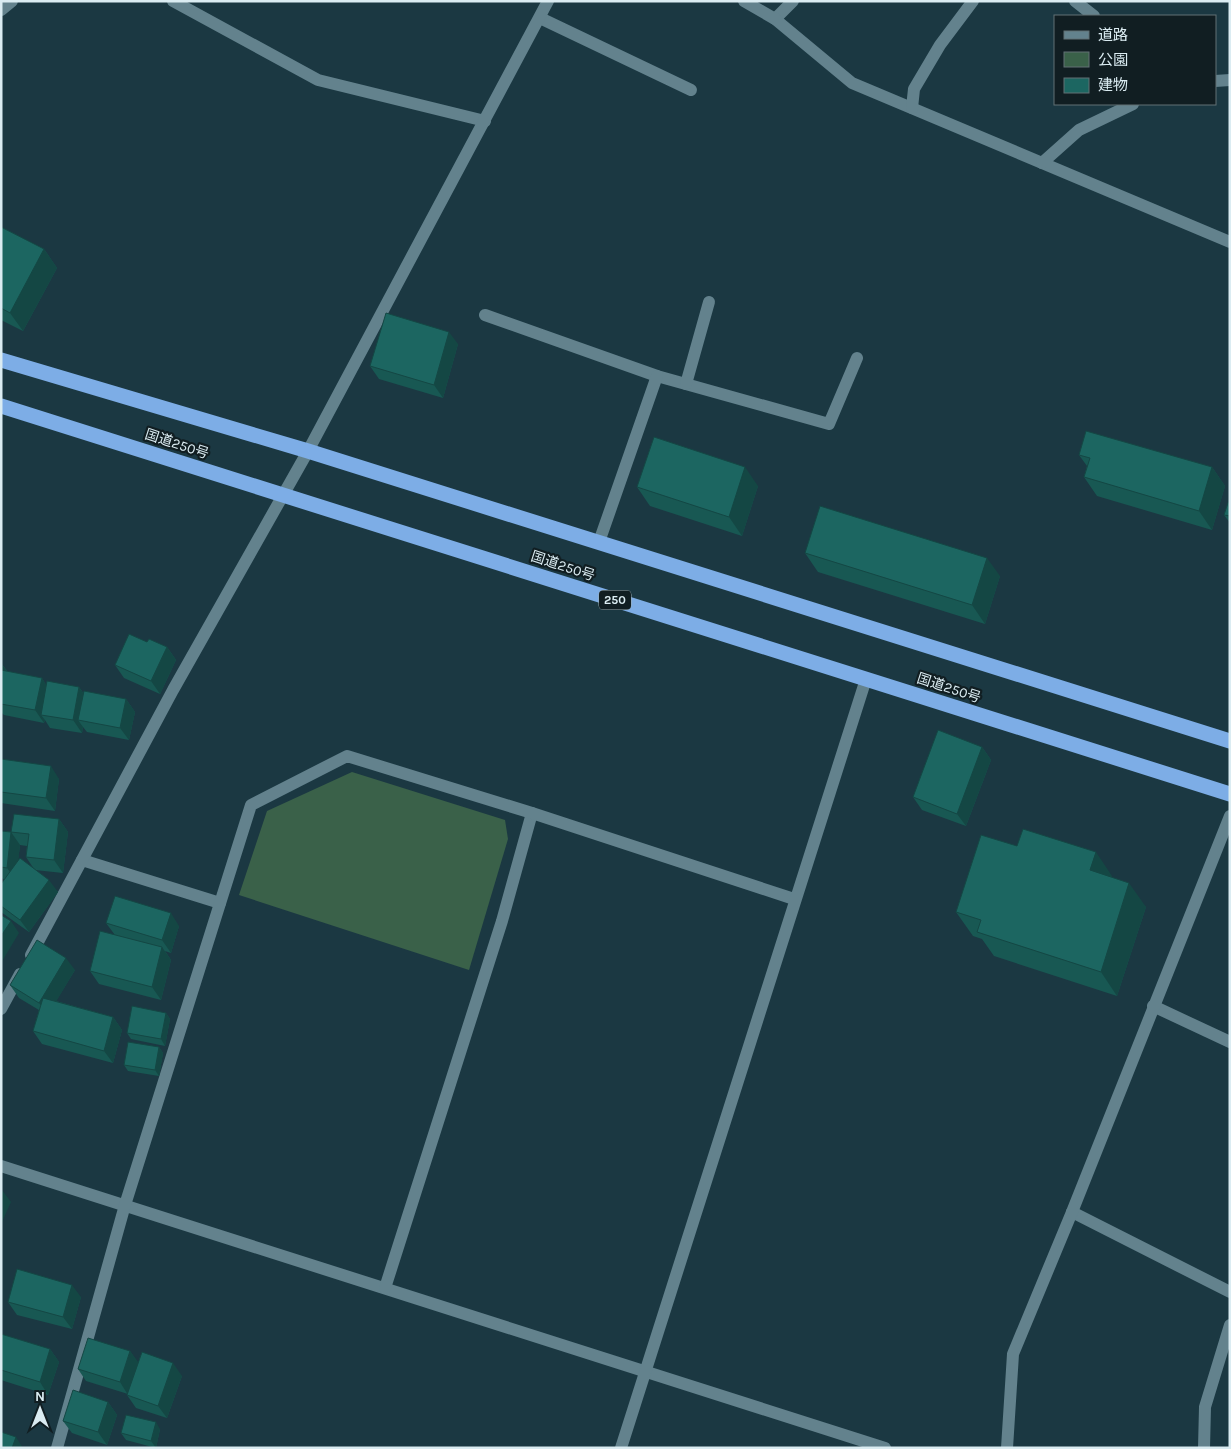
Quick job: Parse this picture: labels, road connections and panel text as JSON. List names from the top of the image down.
{
  "streets": {
    "highway": ["国道250号", "250"]
  },
  "legend": ["道路", "公園", "建物"],
  "north": "top"
}
